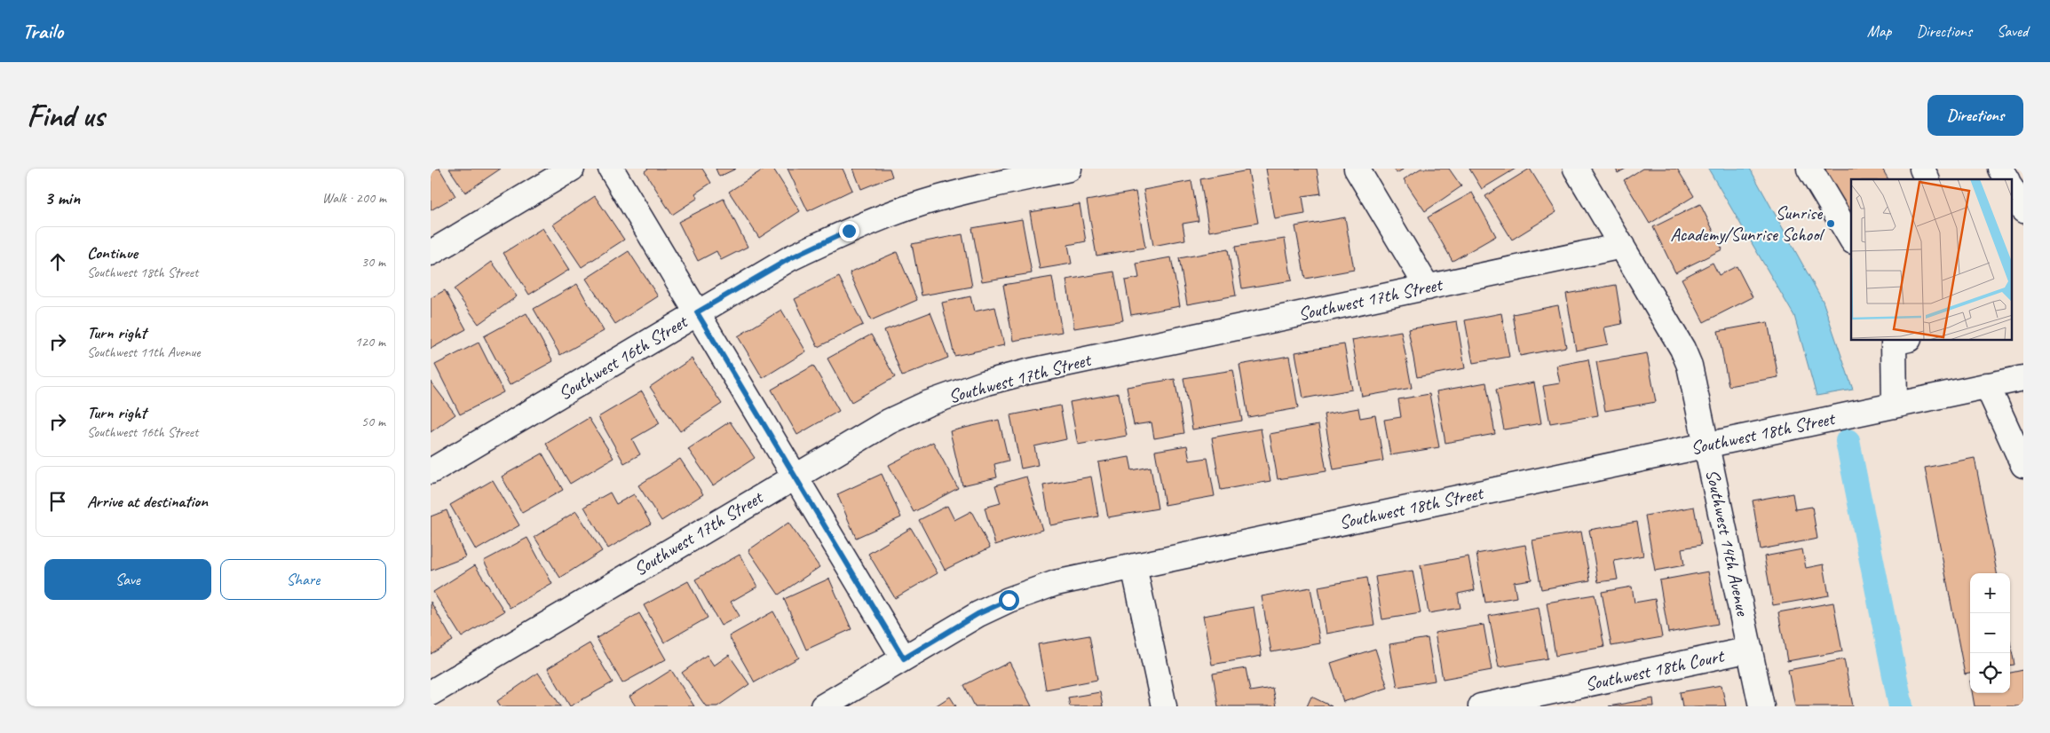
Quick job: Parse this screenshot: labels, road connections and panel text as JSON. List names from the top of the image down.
{
  "streets": {
    "street": [
      "Southwest 17th Street",
      "Southwest 16th Street",
      "Southwest 18th Street",
      "Southwest 14th Avenue",
      "Southwest 18th Court"
    ]
  },
  "crossings": [
    ["Southwest 17th Street", "Southwest 14th Avenue"],
    ["Southwest 18th Street", "Southwest 14th Avenue"],
    ["Southwest 14th Avenue", "Southwest 18th Court"]
  ],
  "places": ["Sunrise Academy/Sunrise School"],
  "page": {
    "header": "Trailo",
    "nav": ["Map", "Directions", "Saved"],
    "buttons": [
      "Directions",
      ["Save", "Share"]
    ],
    "title": "Find us",
    "heading": ["3 min", "Walk · 200 m"],
    "list": [
      ["Continue", "Southwest 18th Street", "30 m"],
      ["Turn right", "Southwest 11th Avenue", "120 m"],
      ["Turn right", "Southwest 16th Street", "50 m"],
      "Arrive at destination"
    ],
    "map_buttons": ["+", "−"]
  }
}
